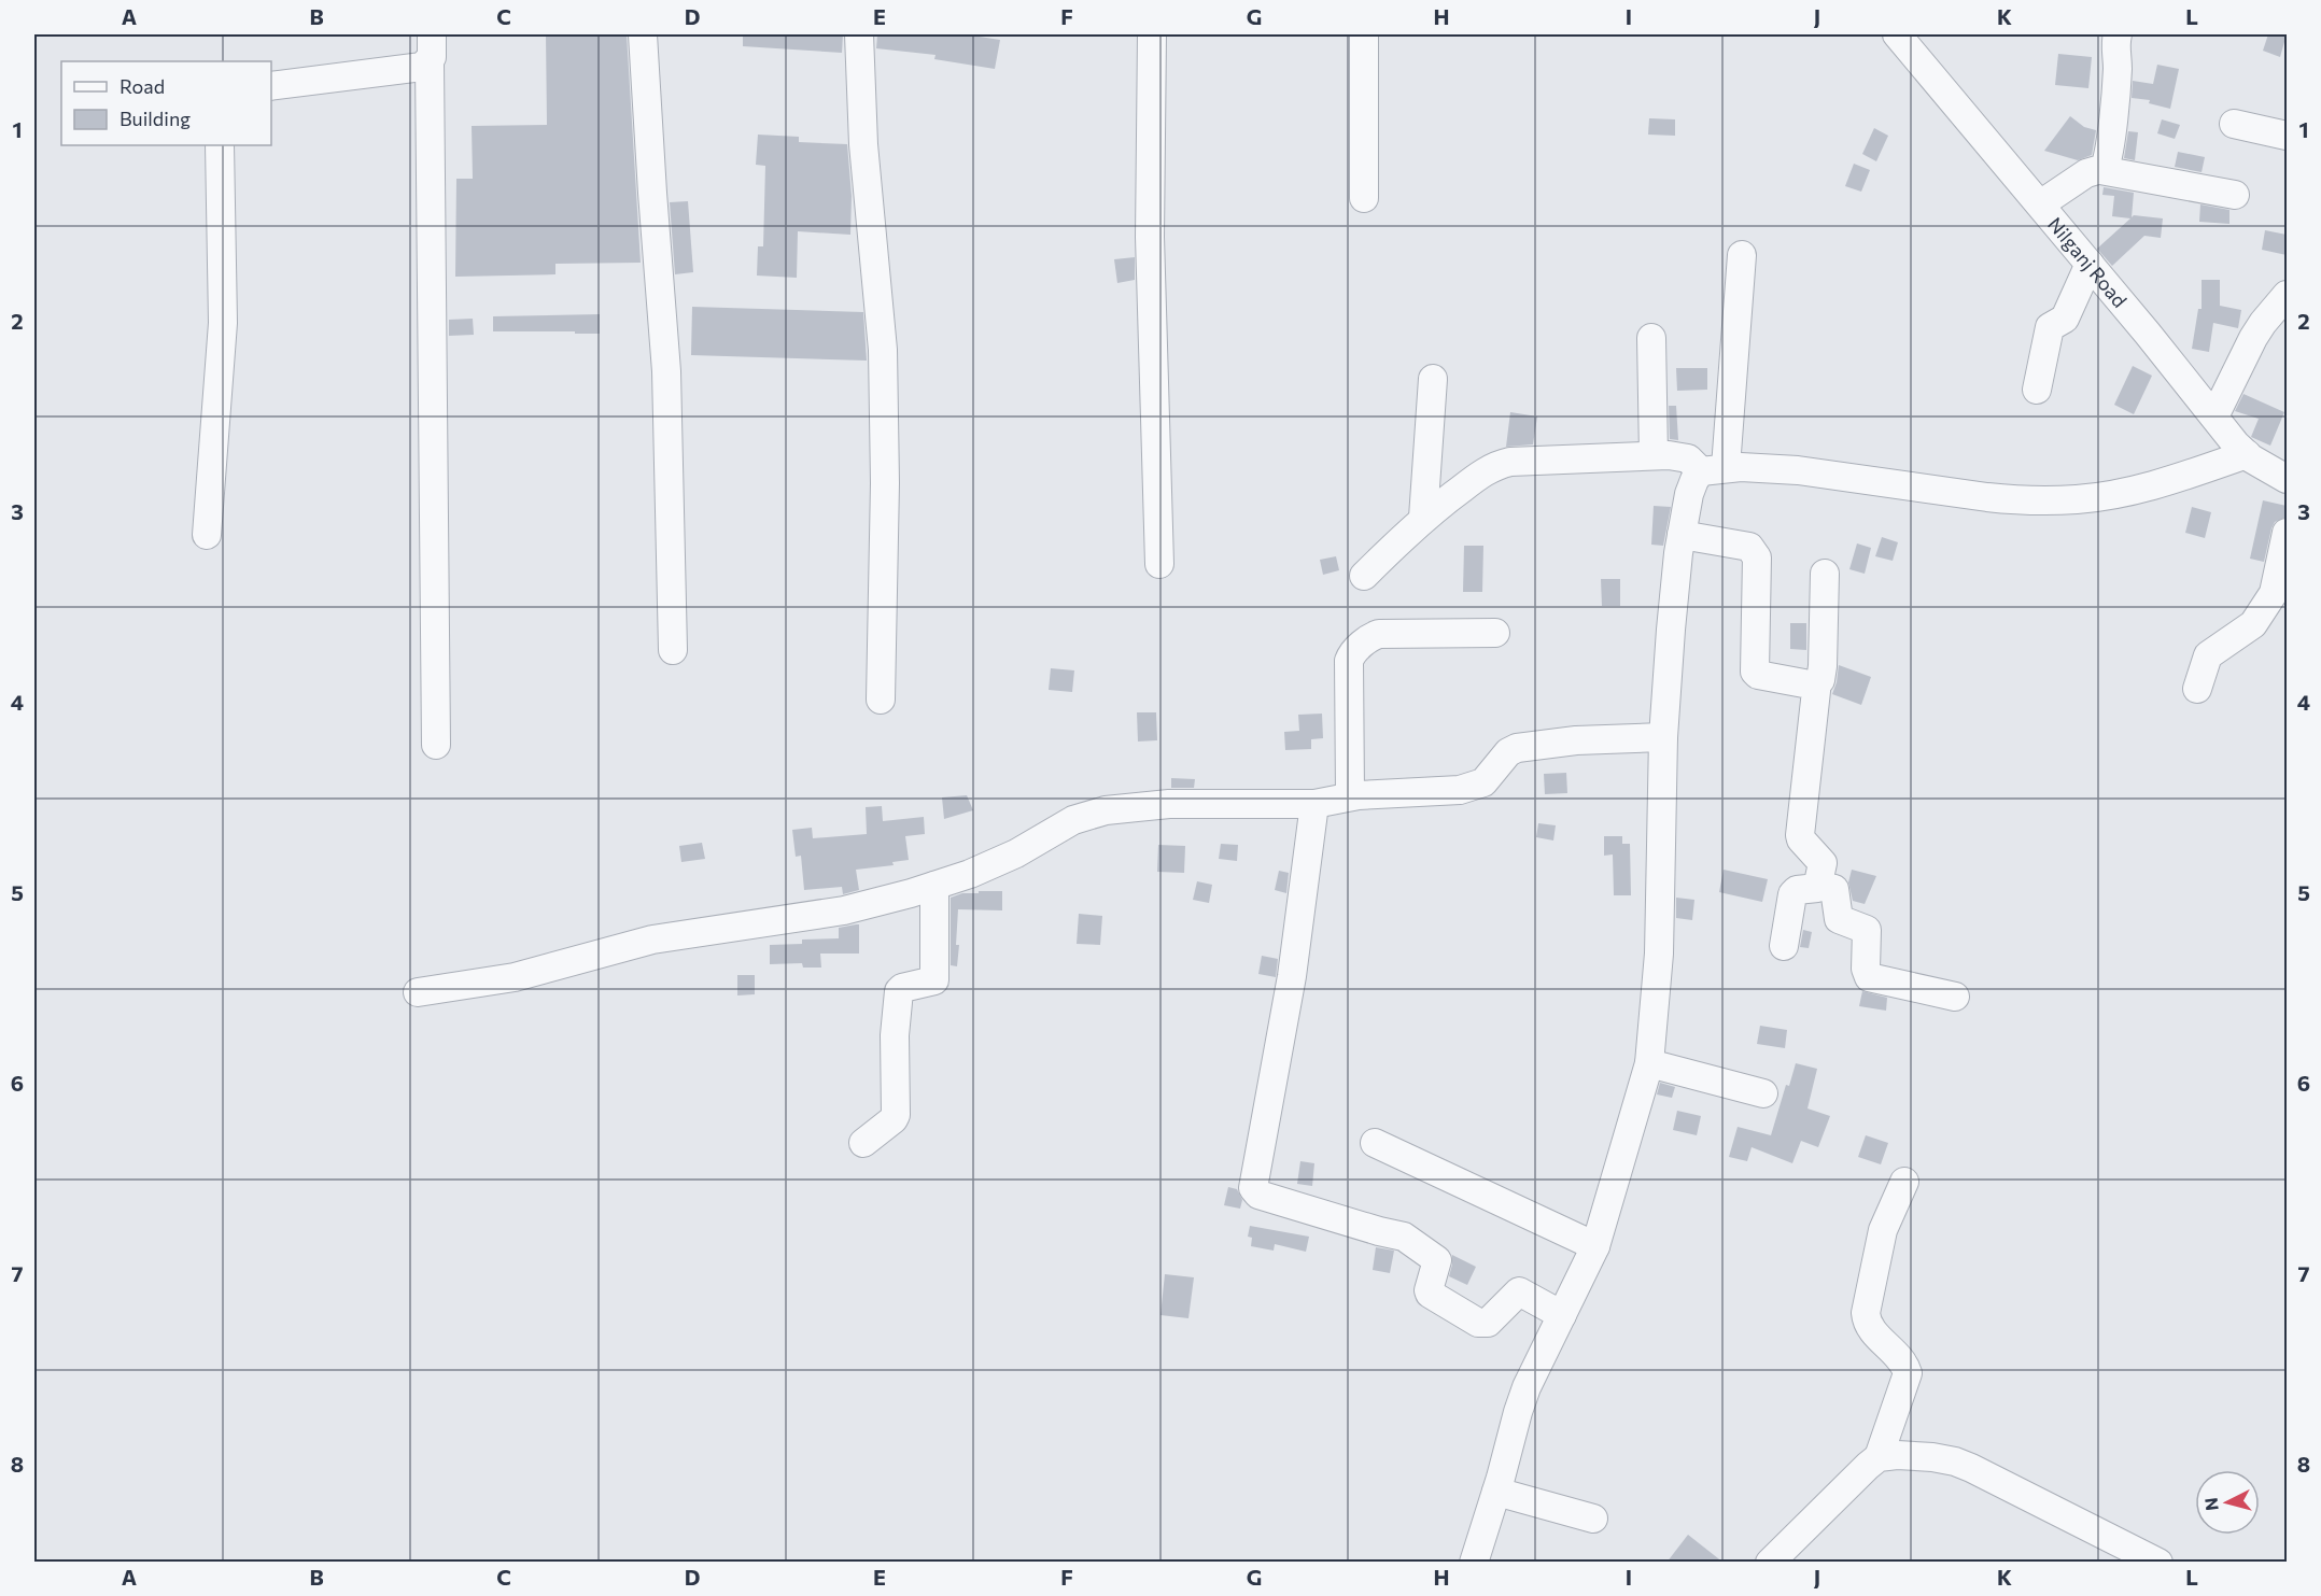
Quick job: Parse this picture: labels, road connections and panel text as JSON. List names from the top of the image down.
{
  "streets": {
    "street": ["Nilganj Road"]
  },
  "legend": ["Road", "Building"],
  "north": "left",
  "grid": {
    "columns": [
      "A",
      "B",
      "C",
      "D",
      "E",
      "F",
      "G",
      "H",
      "I",
      "J",
      "K",
      "L"
    ],
    "rows": [
      "1",
      "2",
      "3",
      "4",
      "5",
      "6",
      "7",
      "8"
    ]
  }
}
